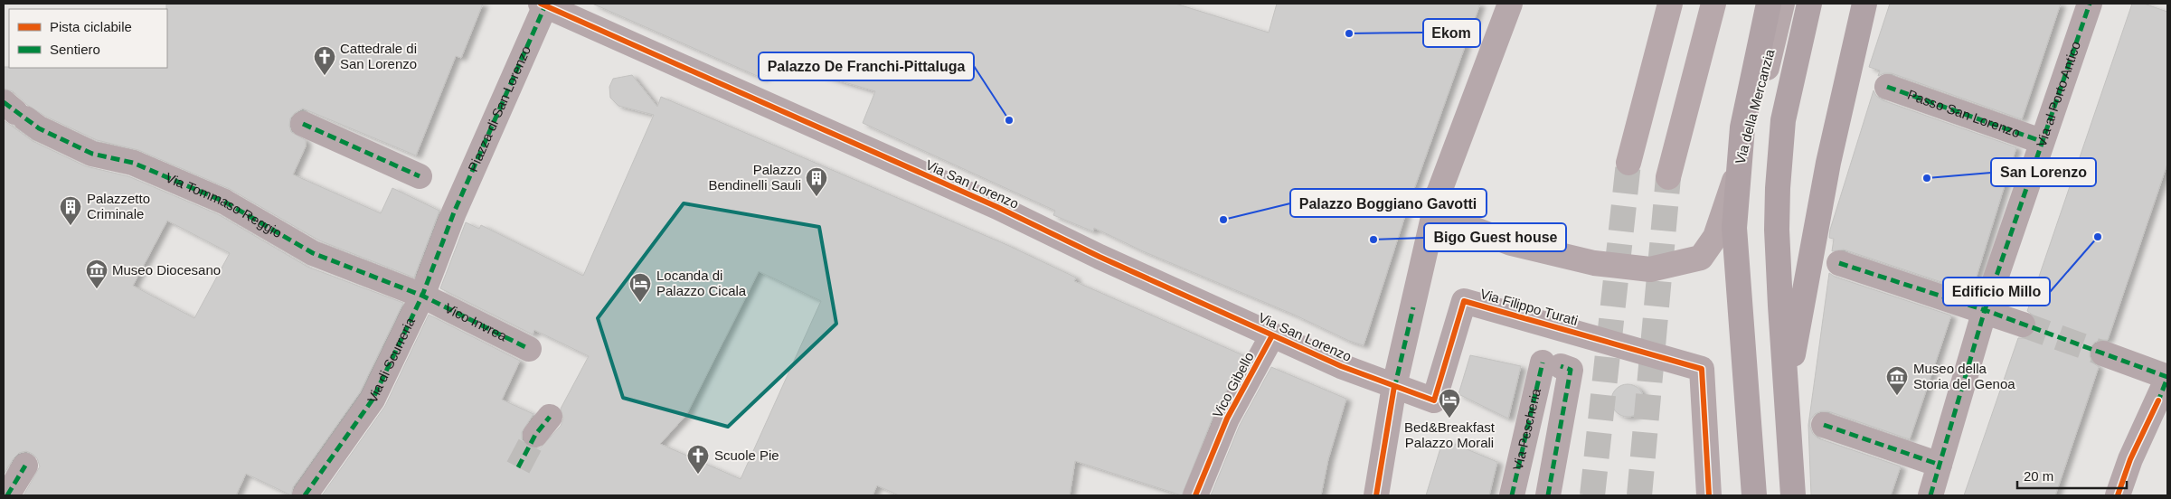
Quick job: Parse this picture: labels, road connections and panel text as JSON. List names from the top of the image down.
{
  "streets": {
    "street": [
      "Via al Porto Antico",
      "Via della Mercanzia",
      "Piazza di San Lorenzo",
      "Passo San Lorenzo",
      "Via San Lorenzo",
      "Via Tommaso Reggio",
      "Via Filippo Turati",
      "Vico Invrea",
      "Via di Scurreria",
      "Vico Gibello",
      "Via Pescheria"
    ]
  },
  "crossings": [
    ["Via al Porto Antico", "Passo San Lorenzo"],
    ["Piazza di San Lorenzo", "Via San Lorenzo"],
    ["Piazza di San Lorenzo", "Via di Scurreria"],
    ["Via San Lorenzo", "Via Filippo Turati"],
    ["Via San Lorenzo", "Vico Gibello"],
    ["Via Tommaso Reggio", "Vico Invrea"],
    ["Via Tommaso Reggio", "Via di Scurreria"],
    ["Vico Invrea", "Via di Scurreria"]
  ],
  "places": {
    "other": [
      "Ekom",
      "Palazzo De Franchi-Pittaluga",
      "San Lorenzo",
      "Palazzo Boggiano Gavotti",
      "Edificio Millo",
      "Bigo Guest house"
    ],
    "church": ["Cattedrale di San Lorenzo", "Scuole Pie"],
    "building": ["Palazzo Bendinelli Sauli", "Palazzetto Criminale"],
    "museum": ["Museo Diocesano", "Museo della Storia del Genoa"],
    "hotel": ["Locanda di Palazzo Cicala", "Bed&Breakfast Palazzo Morali"]
  },
  "legend": ["Pista ciclabile", "Sentiero"],
  "scale_bar": "20 m"
}
